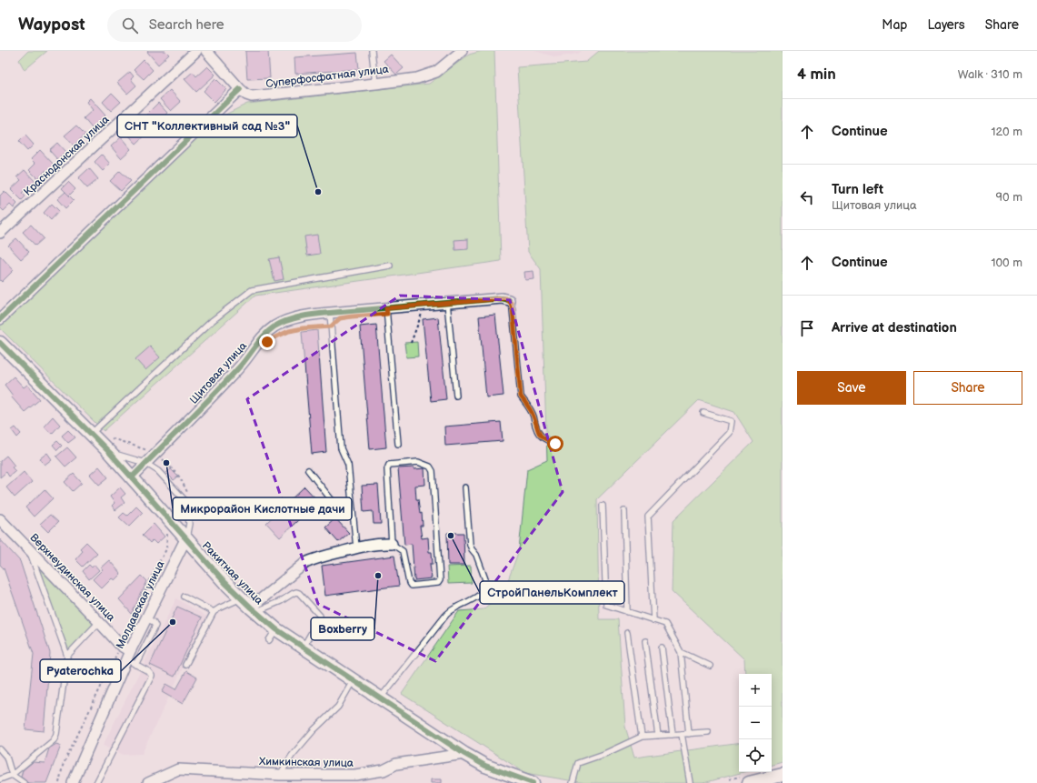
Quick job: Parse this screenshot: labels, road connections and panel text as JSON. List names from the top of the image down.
{
  "streets": {
    "street": [
      "Суперфосфатная улица",
      "Краснодонская улица",
      "Щитовая улица",
      "Ракитная улица",
      "Верхнеудинская улица",
      "Молдавская улица",
      "Химкинская улица"
    ]
  },
  "crossings": [
    ["Щитовая улица", "Ракитная улица"],
    ["Ракитная улица", "Молдавская улица"],
    ["Ракитная улица", "Химкинская улица"],
    ["Верхнеудинская улица", "Молдавская улица"]
  ],
  "places": [
    "СНТ \"Коллективный сад №3\"",
    "Микрорайон Кислотные дачи",
    "СтройПанельКомплект",
    "Boxberry",
    "Pyaterochka"
  ],
  "page": {
    "header": "Waypost",
    "search": "Search here",
    "nav": ["Map", "Layers", "Share"],
    "heading": ["4 min", "Walk · 310 m"],
    "list": [
      ["Continue", "120 m"],
      ["Turn left", "Щитовая улица", "90 m"],
      ["Continue", "100 m"],
      "Arrive at destination"
    ],
    "buttons": ["Save", "Share"],
    "map_buttons": ["+", "−"]
  }
}
